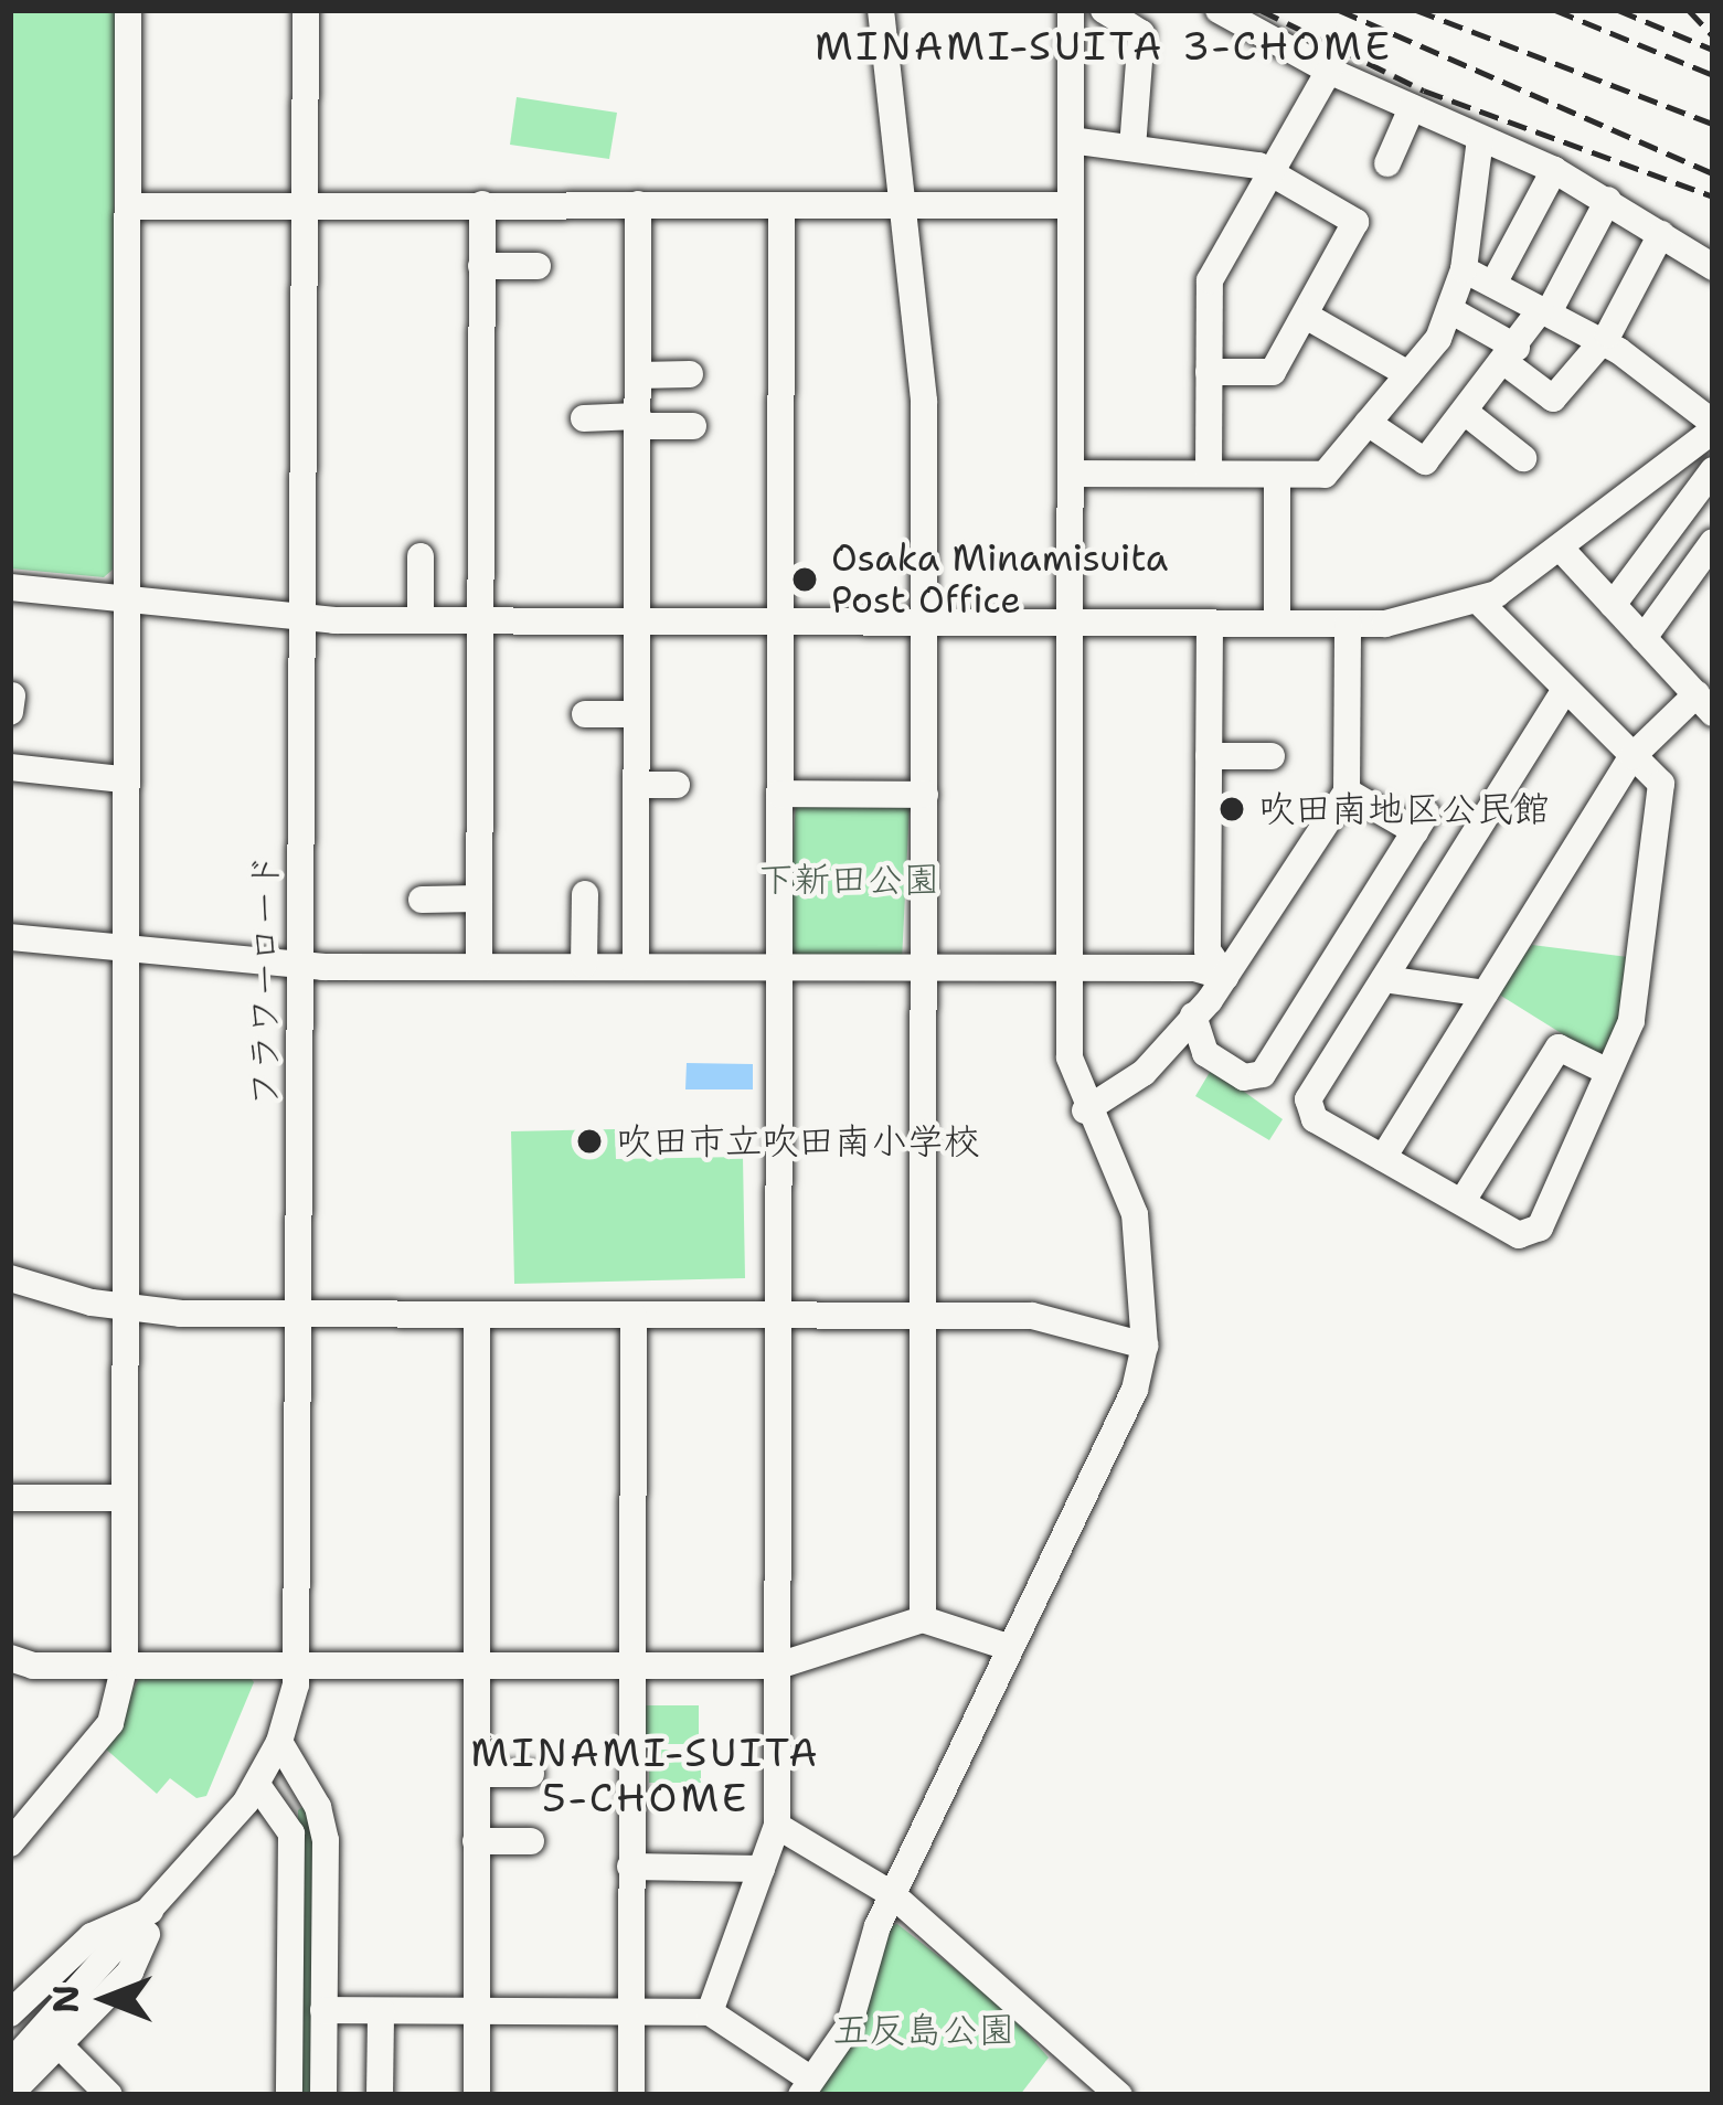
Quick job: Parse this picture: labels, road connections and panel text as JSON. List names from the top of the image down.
{
  "streets": {
    "street": ["フラワーロード"]
  },
  "districts": ["MINAMI-SUITA 3-CHOME", "MINAMI-SUITA 5-CHOME"],
  "parks": ["下新田公園", "五反島公園"],
  "places": ["Osaka Minamisuita Post Office", "吹田南地区公民館", "吹田市立吹田南小学校"],
  "north": "left"
}
